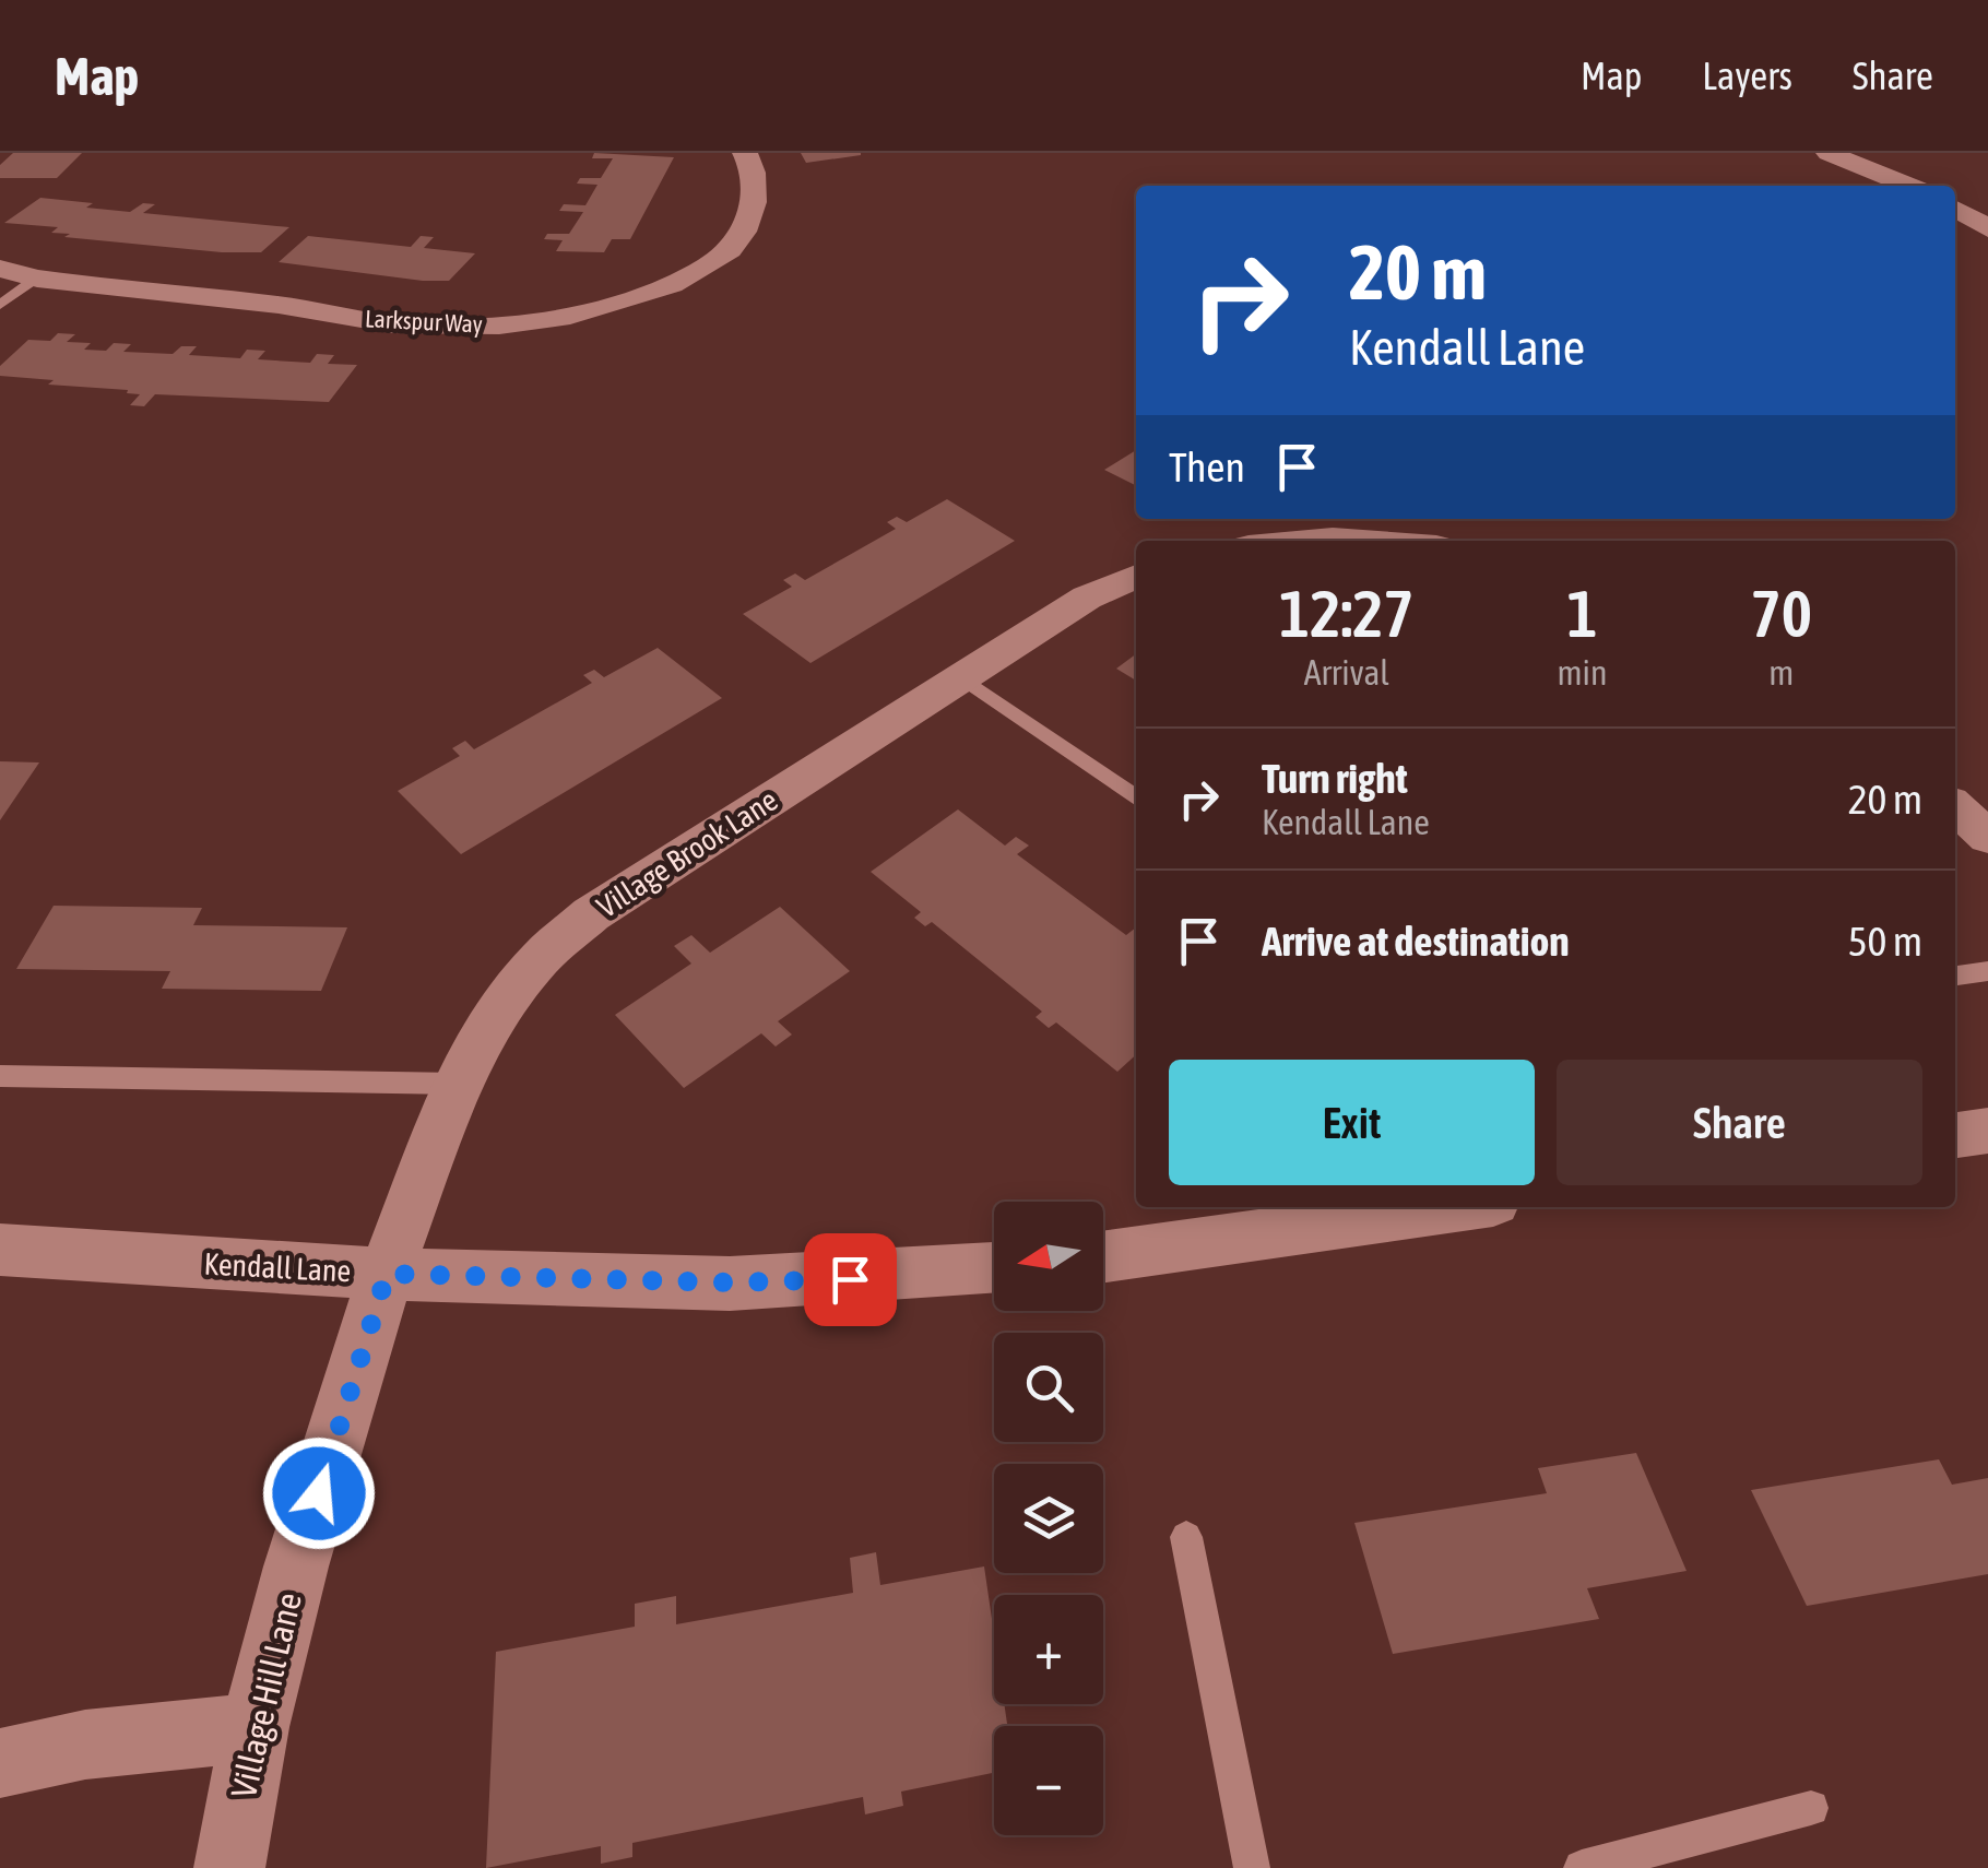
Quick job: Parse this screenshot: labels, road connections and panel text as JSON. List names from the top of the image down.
{
  "streets": {
    "street": [
      "Larkspur Way",
      "Village Brook Lane",
      "Kendall Lane",
      "Village Hill Lane"
    ]
  },
  "crossings": [
    ["Village Brook Lane", "Kendall Lane"],
    ["Village Brook Lane", "Village Hill Lane"],
    ["Kendall Lane", "Village Hill Lane"]
  ],
  "north": "left",
  "page": {
    "header": "Map",
    "nav": ["Map", "Layers", "Share"],
    "turn": ["20 m", "Kendall Lane"],
    "then": "Then",
    "eta": [
      "12:27",
      "Arrival",
      "1",
      "min",
      "70",
      "m"
    ],
    "list": [
      {
        "name": "Turn right",
        "note": "Kendall Lane",
        "value": "20 m"
      },
      {
        "name": "Arrive at destination",
        "value": "50 m"
      }
    ],
    "buttons": ["Exit", "Share"],
    "map_buttons": ["+", "−"]
  }
}
